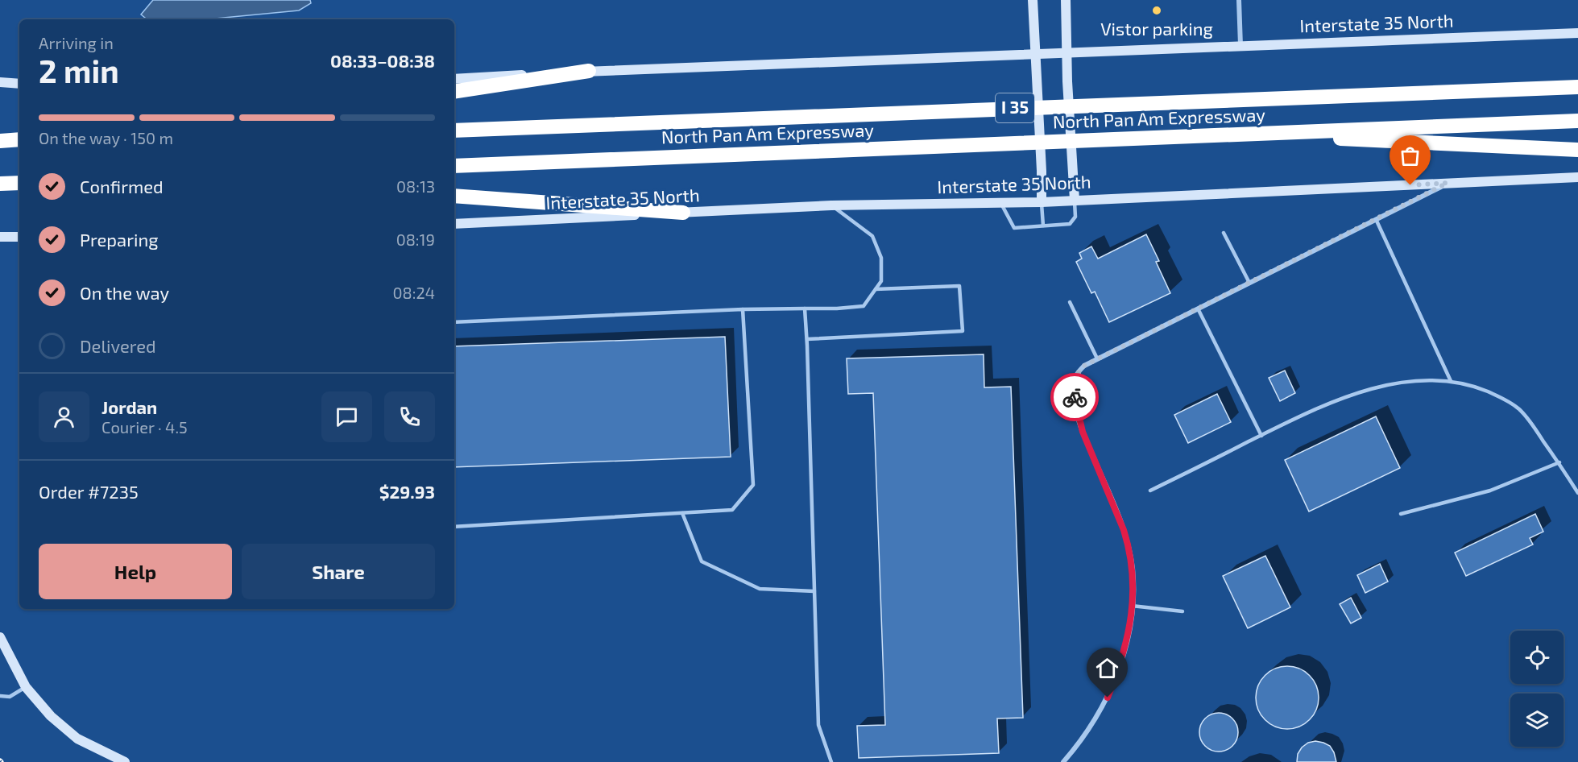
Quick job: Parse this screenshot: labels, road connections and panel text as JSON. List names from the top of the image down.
{
  "streets": {
    "highway": ["I 35", "North Pan Am Expressway"],
    "main road": ["Interstate 35 North"]
  },
  "places": ["Vistor parking"],
  "page": {
    "heading": ["2 min", "Arriving in", "08:33–08:38"],
    "panel": [
      "Jordan",
      "Courier · 4.5",
      "Order #7235",
      "$29.93"
    ],
    "bar": "On the way · 150 m",
    "list": [
      ["Confirmed", "08:13"],
      ["Preparing", "08:19"],
      ["On the way", "08:24"],
      "Delivered"
    ],
    "buttons": ["Help", "Share"]
  }
}
